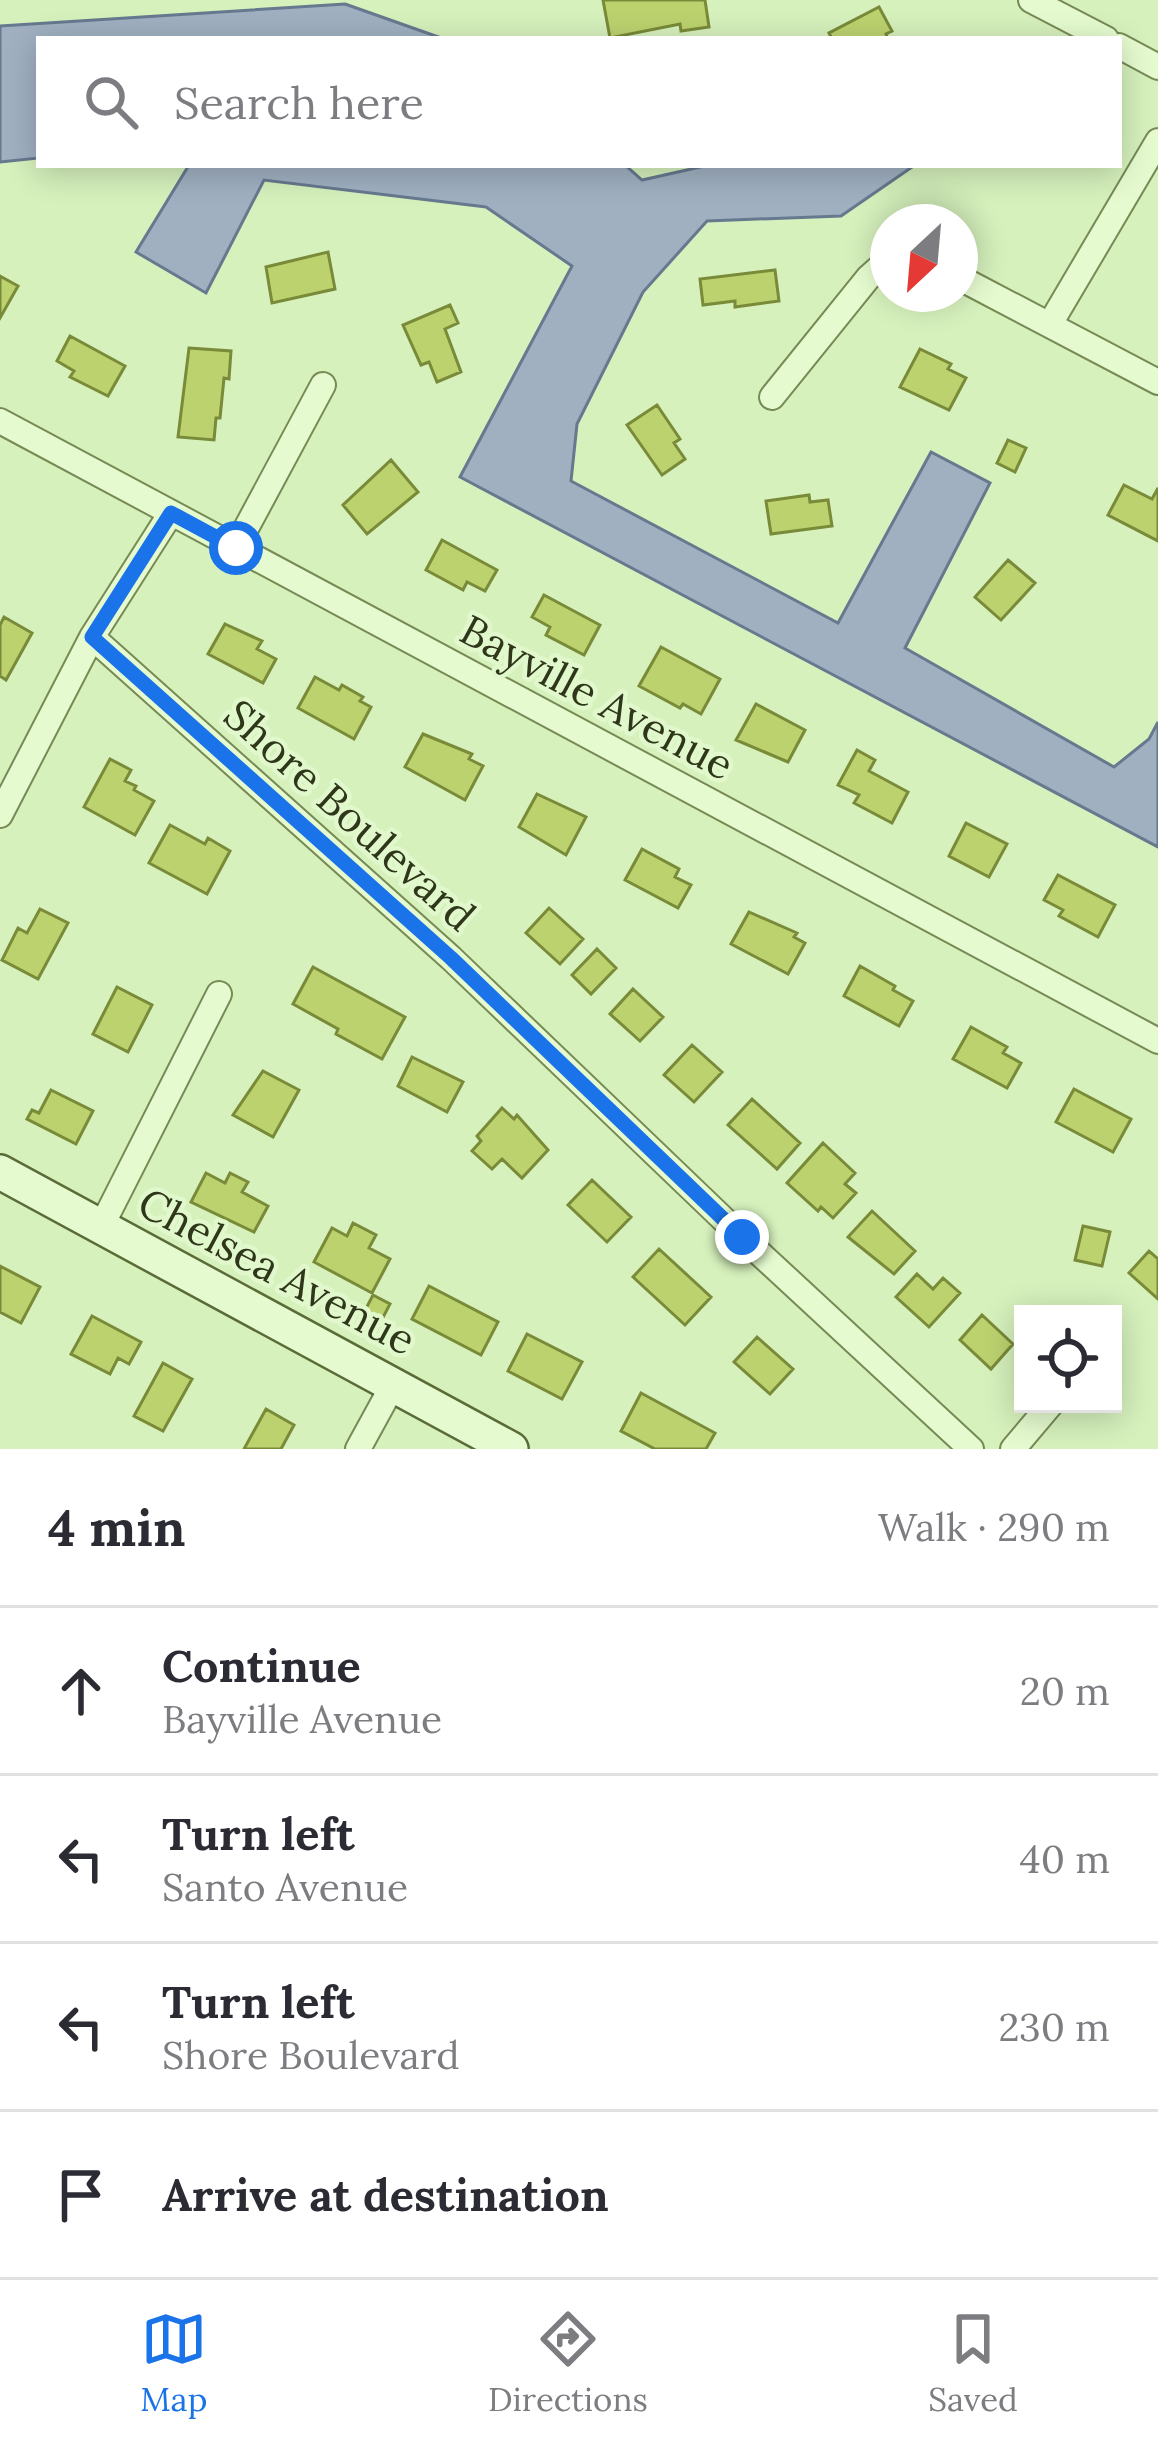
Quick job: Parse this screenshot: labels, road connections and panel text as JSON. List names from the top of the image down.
{
  "streets": {
    "main road": ["Chelsea Avenue"],
    "street": ["Bayville Avenue", "Shore Boulevard"]
  },
  "north": "bottom left",
  "page": {
    "search": "Search here",
    "heading": ["4 min", "Walk · 290 m"],
    "list": [
      ["Continue", "Bayville Avenue", "20 m"],
      ["Turn left", "Santo Avenue", "40 m"],
      ["Turn left", "Shore Boulevard", "230 m"],
      "Arrive at destination"
    ],
    "nav": ["Map", "Directions", "Saved"]
  }
}
